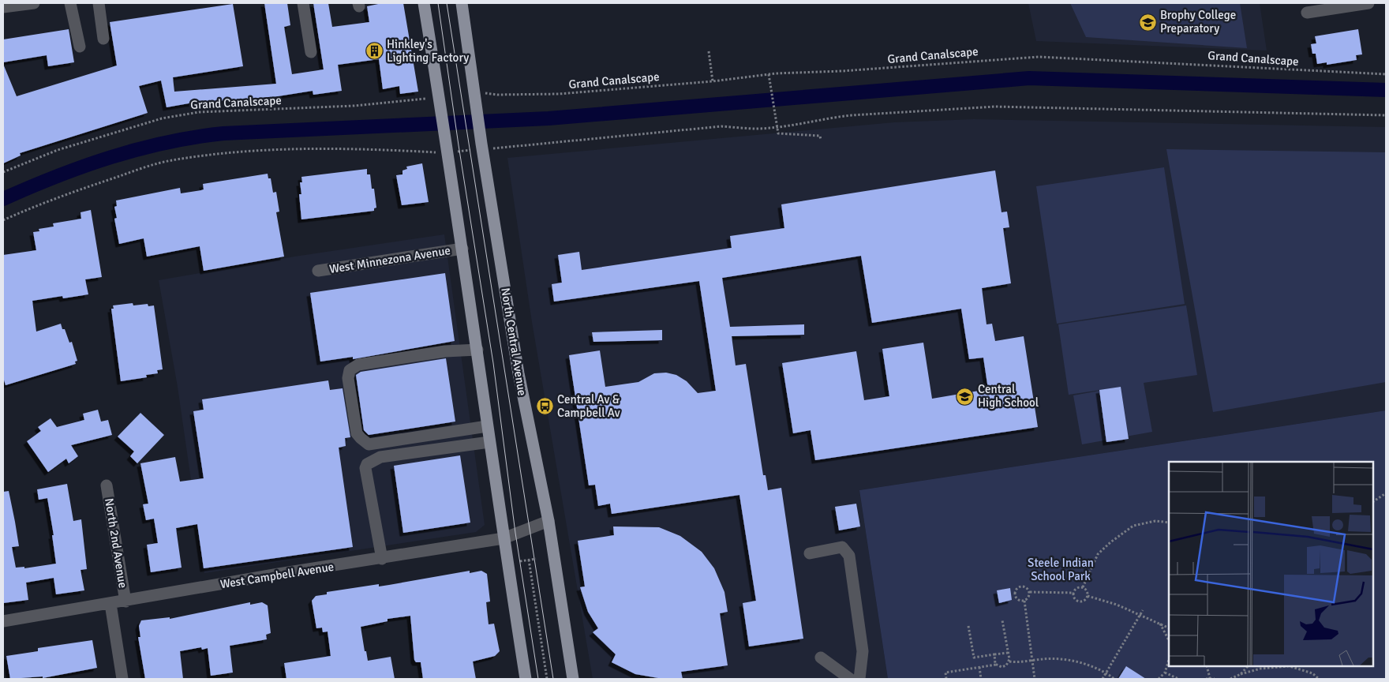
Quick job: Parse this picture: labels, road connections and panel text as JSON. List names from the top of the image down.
{
  "streets": {
    "main road": ["North Central Avenue"],
    "street": ["West Minnezona Avenue", "North 2nd Avenue", "West Campbell Avenue"],
    "path": ["Grand Canalscape"]
  },
  "crossings": [
    ["Grand Canalscape", "North Central Avenue"],
    ["North Central Avenue", "West Campbell Avenue"],
    ["North 2nd Avenue", "West Campbell Avenue"]
  ],
  "parks": ["Steele Indian School Park"],
  "places": {
    "school or university": ["Brophy College Preparatory", "Central High School"],
    "building": ["Hinkley's Lighting Factory"],
    "bus stop": ["Central Av & Campbell Av"]
  }
}
